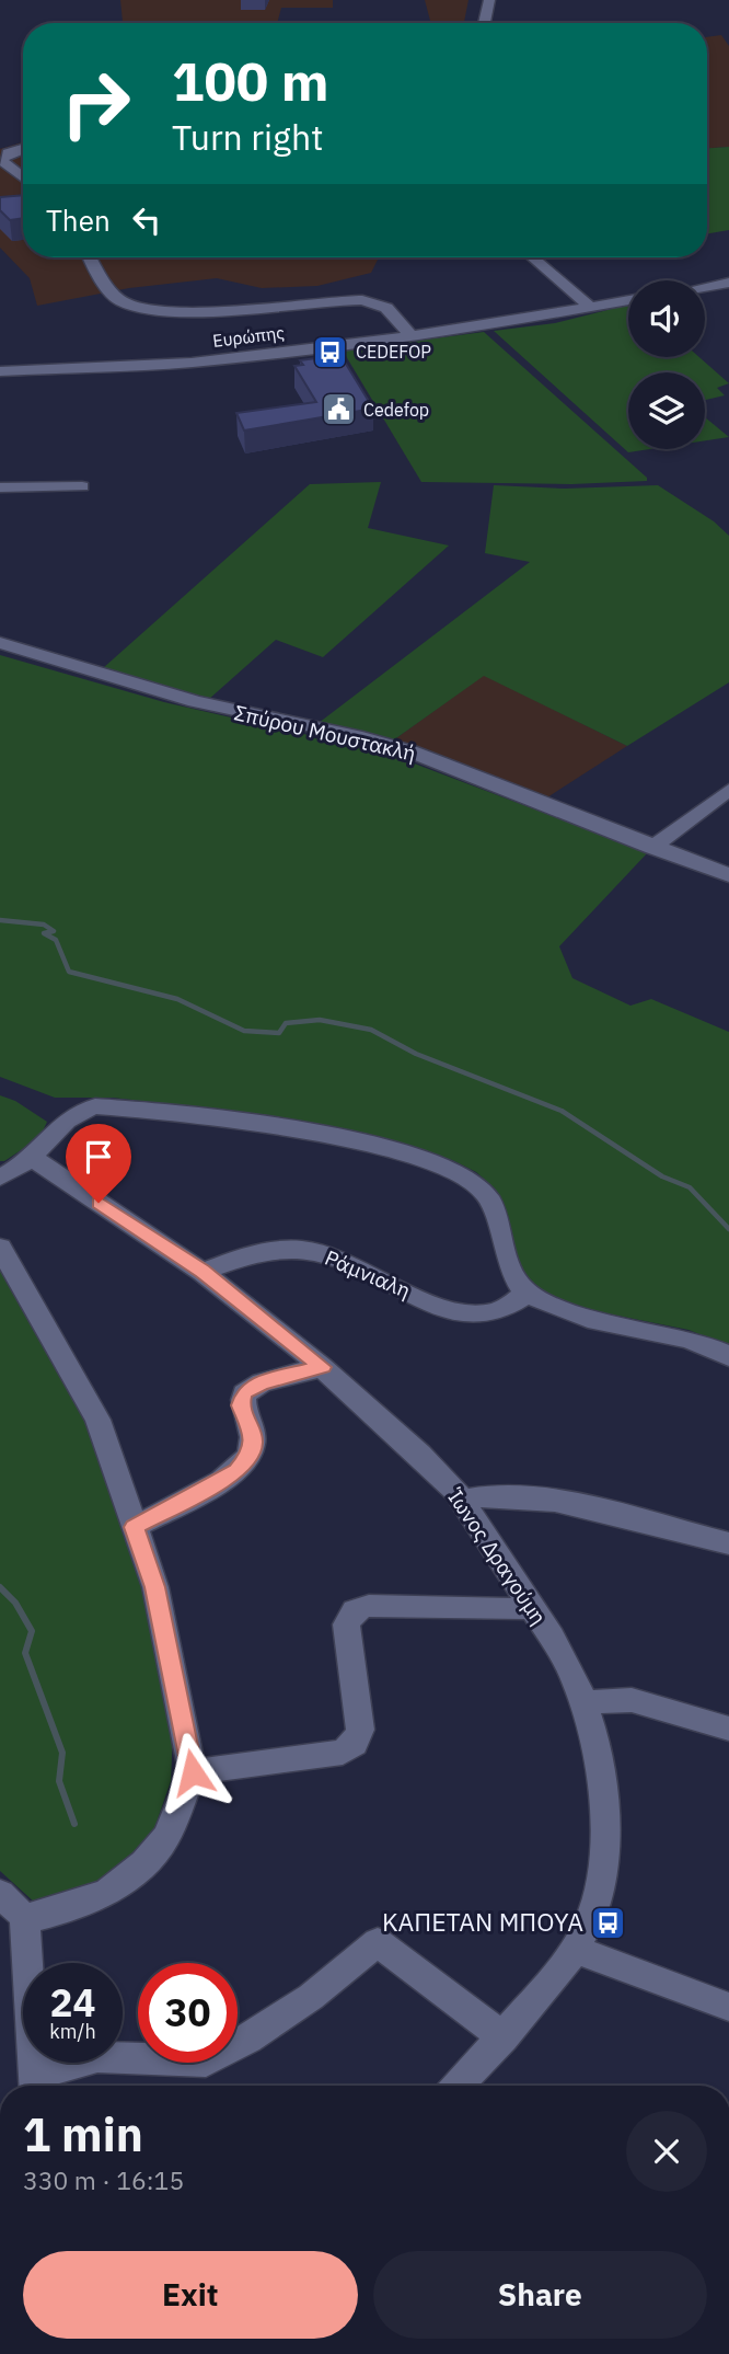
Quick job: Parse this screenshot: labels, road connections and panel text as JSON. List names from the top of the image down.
{
  "streets": {
    "street": [
      "Ευρώπης",
      "Σπύρου Μουστακλή",
      "Ράμνιαλη",
      "Ίωνος Δραγούμη"
    ]
  },
  "crossings": [
    ["Ράμνιαλη", "Ίωνος Δραγούμη"]
  ],
  "places": {
    "bus stop": ["CEDEFOP", "ΚΑΠΕΤΑΝ ΜΠΟΥΑ"],
    "public building": ["Cedefop"]
  },
  "page": {
    "turn": ["100 m", "Turn right"],
    "then": "Then",
    "speed": "24 km/h",
    "limit": "30",
    "heading": ["1 min", "330 m · 16:15"],
    "buttons": ["Exit", "Share"]
  }
}
